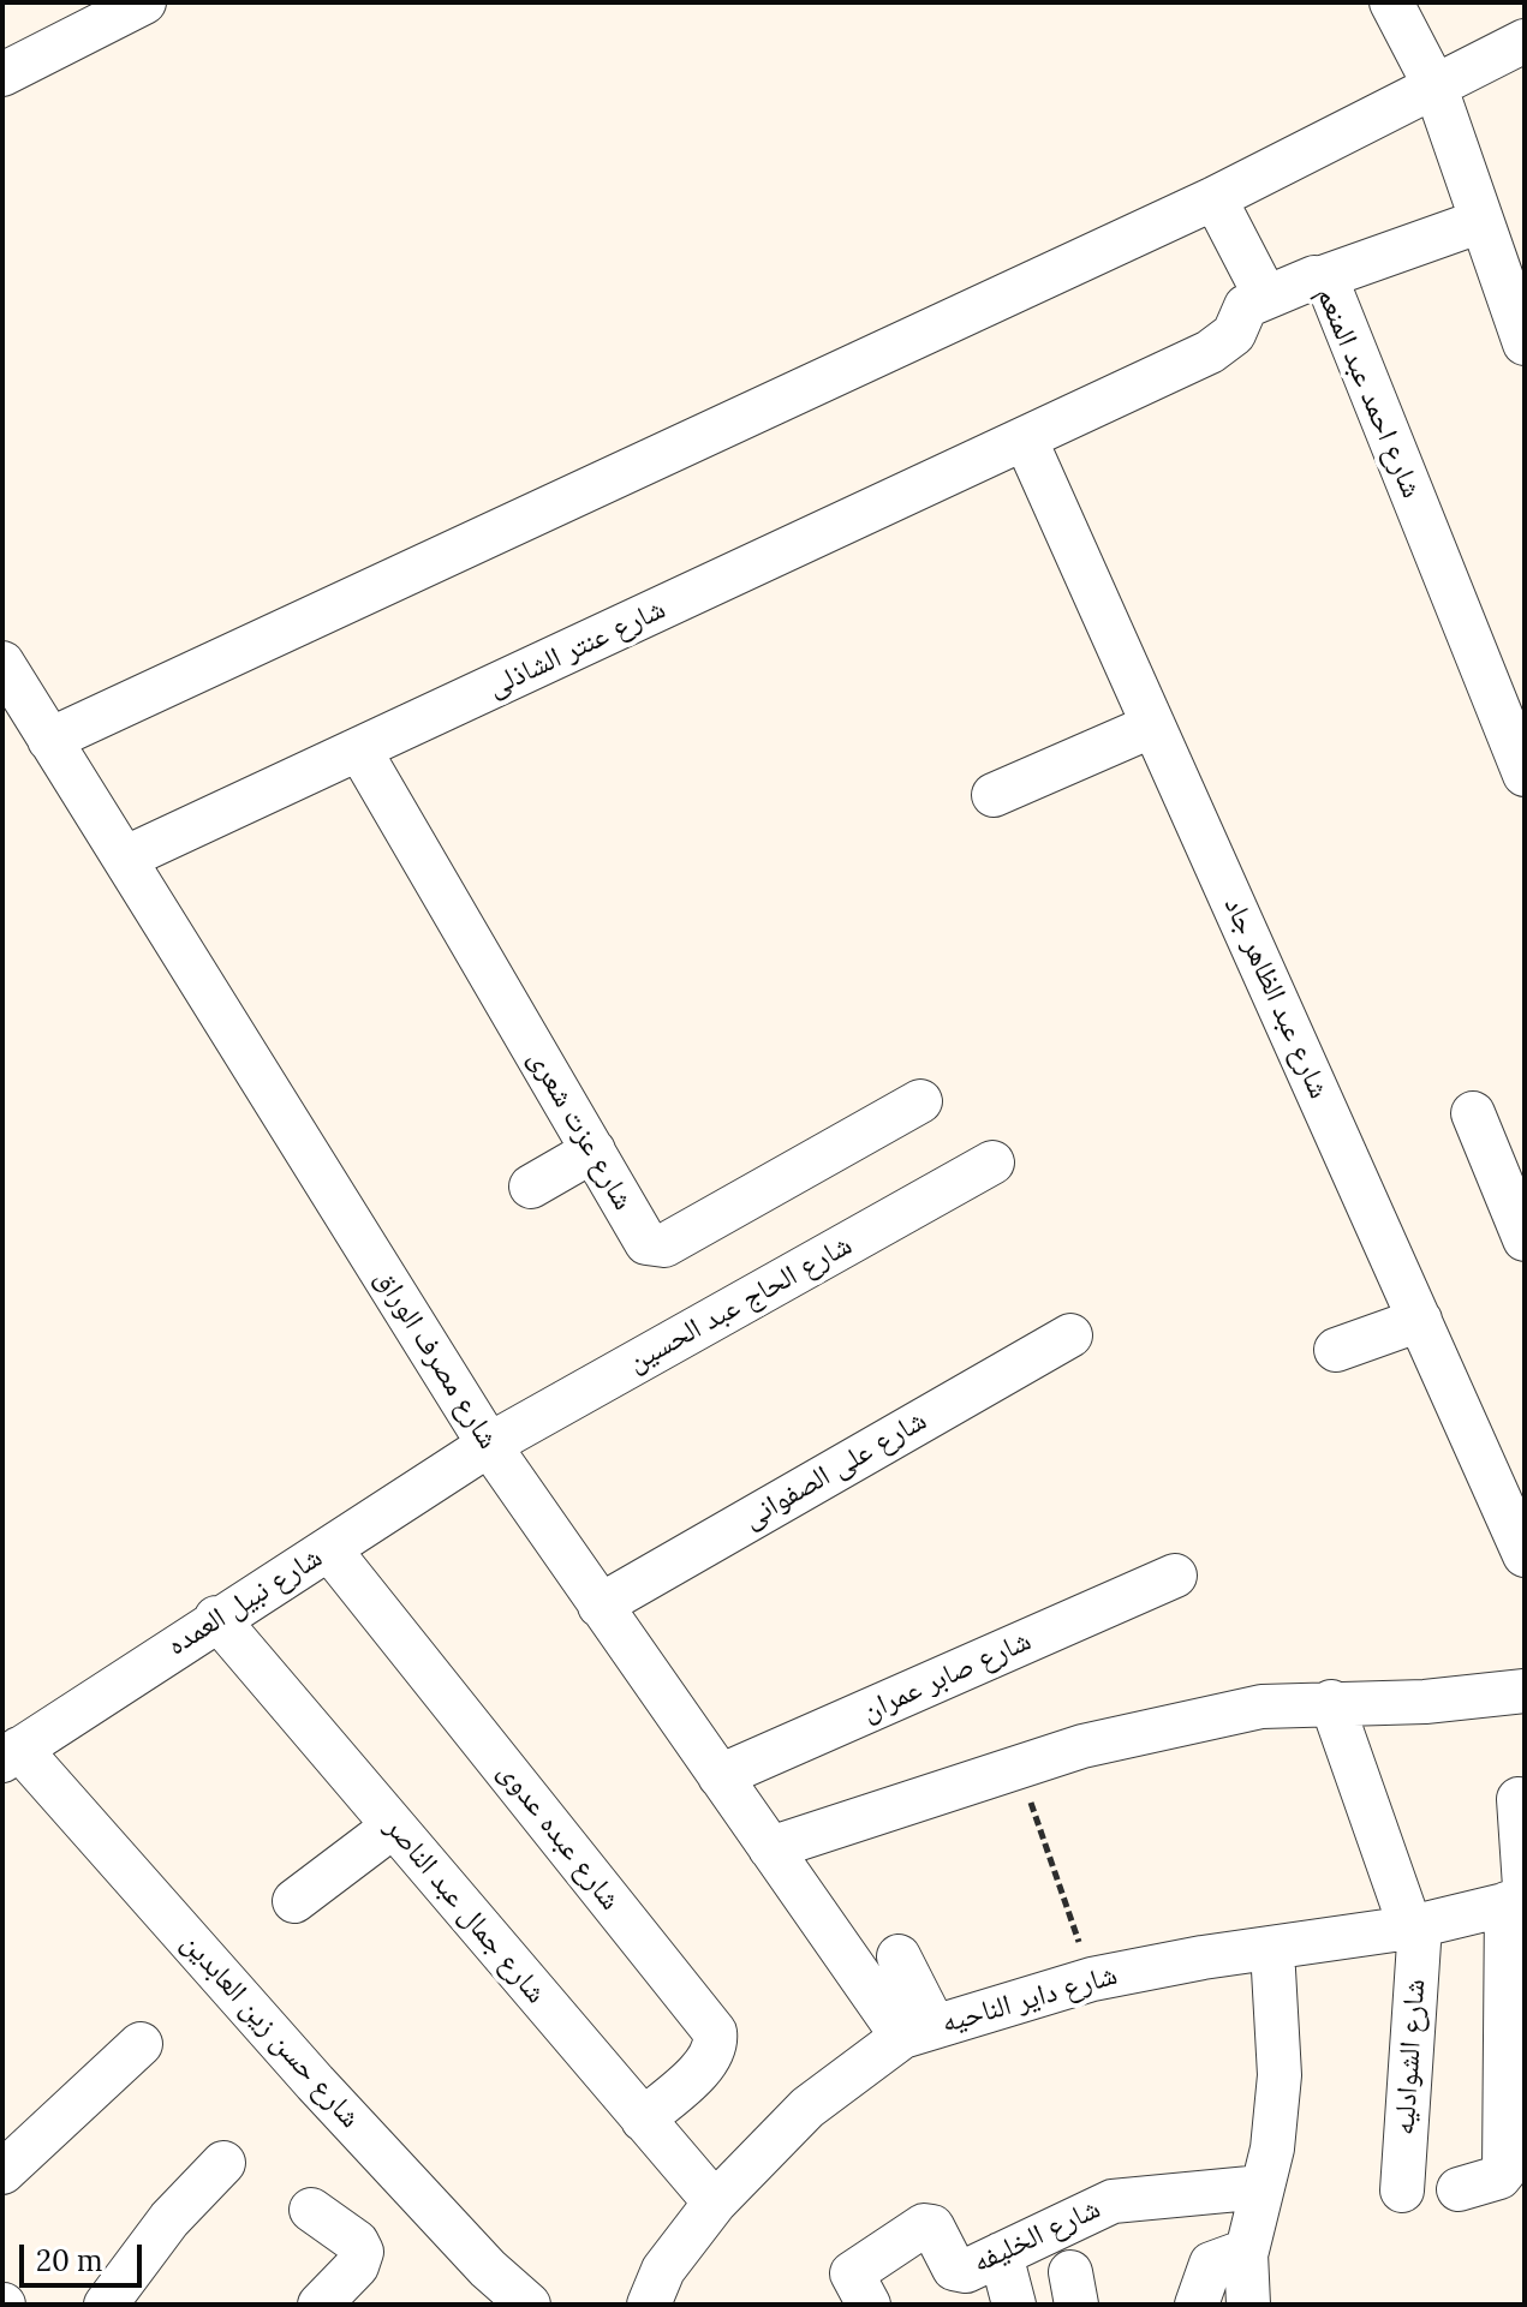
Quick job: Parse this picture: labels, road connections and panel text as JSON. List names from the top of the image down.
{
  "streets": {
    "street": [
      "شارع احمد عبد المنعم",
      "شارع عنتر الشاذلى",
      "شارع عبد الظاهر جاد",
      "شارع عزت شعرى",
      "شارع الحاج عبد الحسين",
      "شارع مصرف الوراق",
      "شارع على الصفوانى",
      "شارع نبيل العمده",
      "شارع صابر عمران",
      "شارع عبده عدوى",
      "شارع جمال عبد الناصر",
      "شارع داير الناحيه",
      "شارع حسن زين العابدين",
      "شارع الشوادليه",
      "شارع الخليفه"
    ]
  },
  "crossings": [
    ["شارع عنتر الشاذلى", "شارع عبد الظاهر جاد"],
    ["شارع عنتر الشاذلى", "شارع عزت شعرى"],
    ["شارع عنتر الشاذلى", "شارع مصرف الوراق"],
    ["شارع الحاج عبد الحسين", "شارع مصرف الوراق"],
    ["شارع الحاج عبد الحسين", "شارع نبيل العمده"],
    ["شارع مصرف الوراق", "شارع على الصفوانى"],
    ["شارع مصرف الوراق", "شارع نبيل العمده"],
    ["شارع مصرف الوراق", "شارع صابر عمران"],
    ["شارع مصرف الوراق", "شارع داير الناحيه"],
    ["شارع نبيل العمده", "شارع عبده عدوى"],
    ["شارع نبيل العمده", "شارع جمال عبد الناصر"],
    ["شارع نبيل العمده", "شارع حسن زين العابدين"],
    ["شارع عبده عدوى", "شارع جمال عبد الناصر"],
    ["شارع جمال عبد الناصر", "شارع داير الناحيه"],
    ["شارع داير الناحيه", "شارع الشوادليه"]
  ],
  "scale_bar": "20 m"
}
